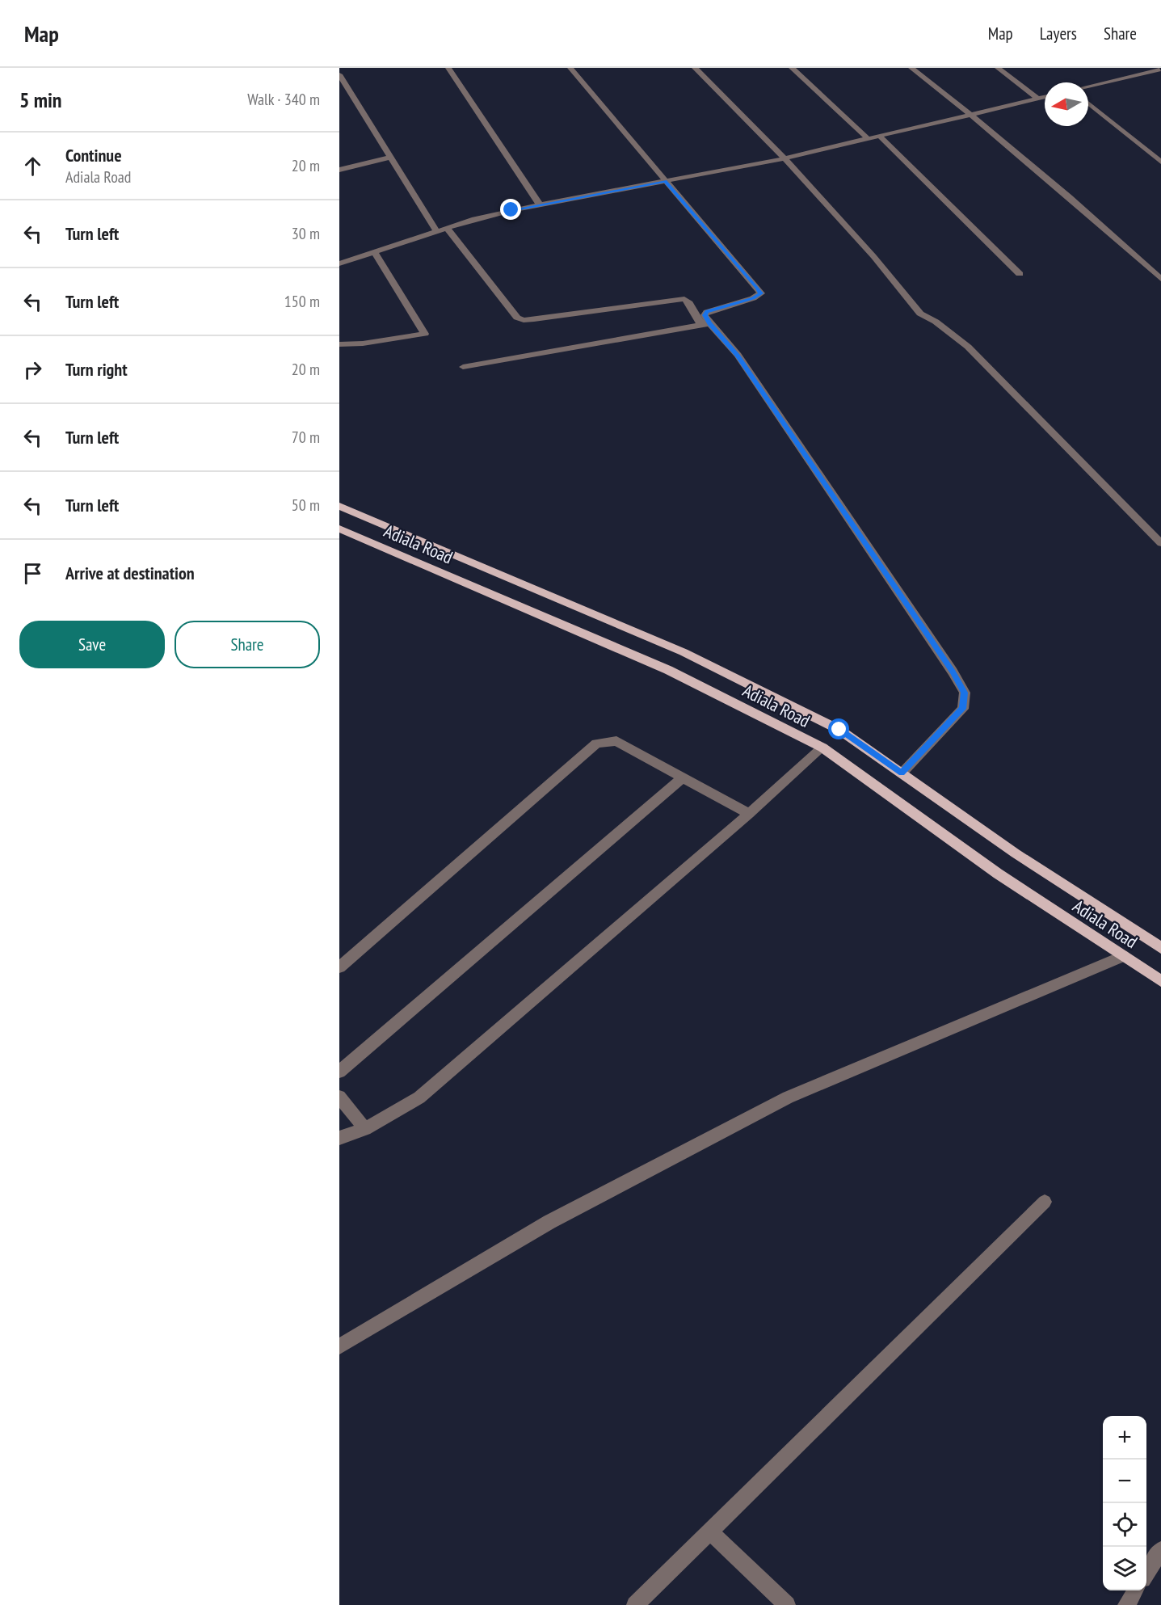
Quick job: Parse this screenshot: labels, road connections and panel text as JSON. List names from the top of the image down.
{
  "streets": {
    "main road": ["Adiala Road"]
  },
  "north": "left",
  "page": {
    "header": "Map",
    "nav": ["Map", "Layers", "Share"],
    "heading": ["5 min", "Walk · 340 m"],
    "list": [
      ["Continue", "Adiala Road", "20 m"],
      ["Turn left", "30 m"],
      ["Turn left", "150 m"],
      ["Turn right", "20 m"],
      ["Turn left", "70 m"],
      ["Turn left", "50 m"],
      "Arrive at destination"
    ],
    "buttons": ["Save", "Share"],
    "map_buttons": ["+", "−"]
  }
}
